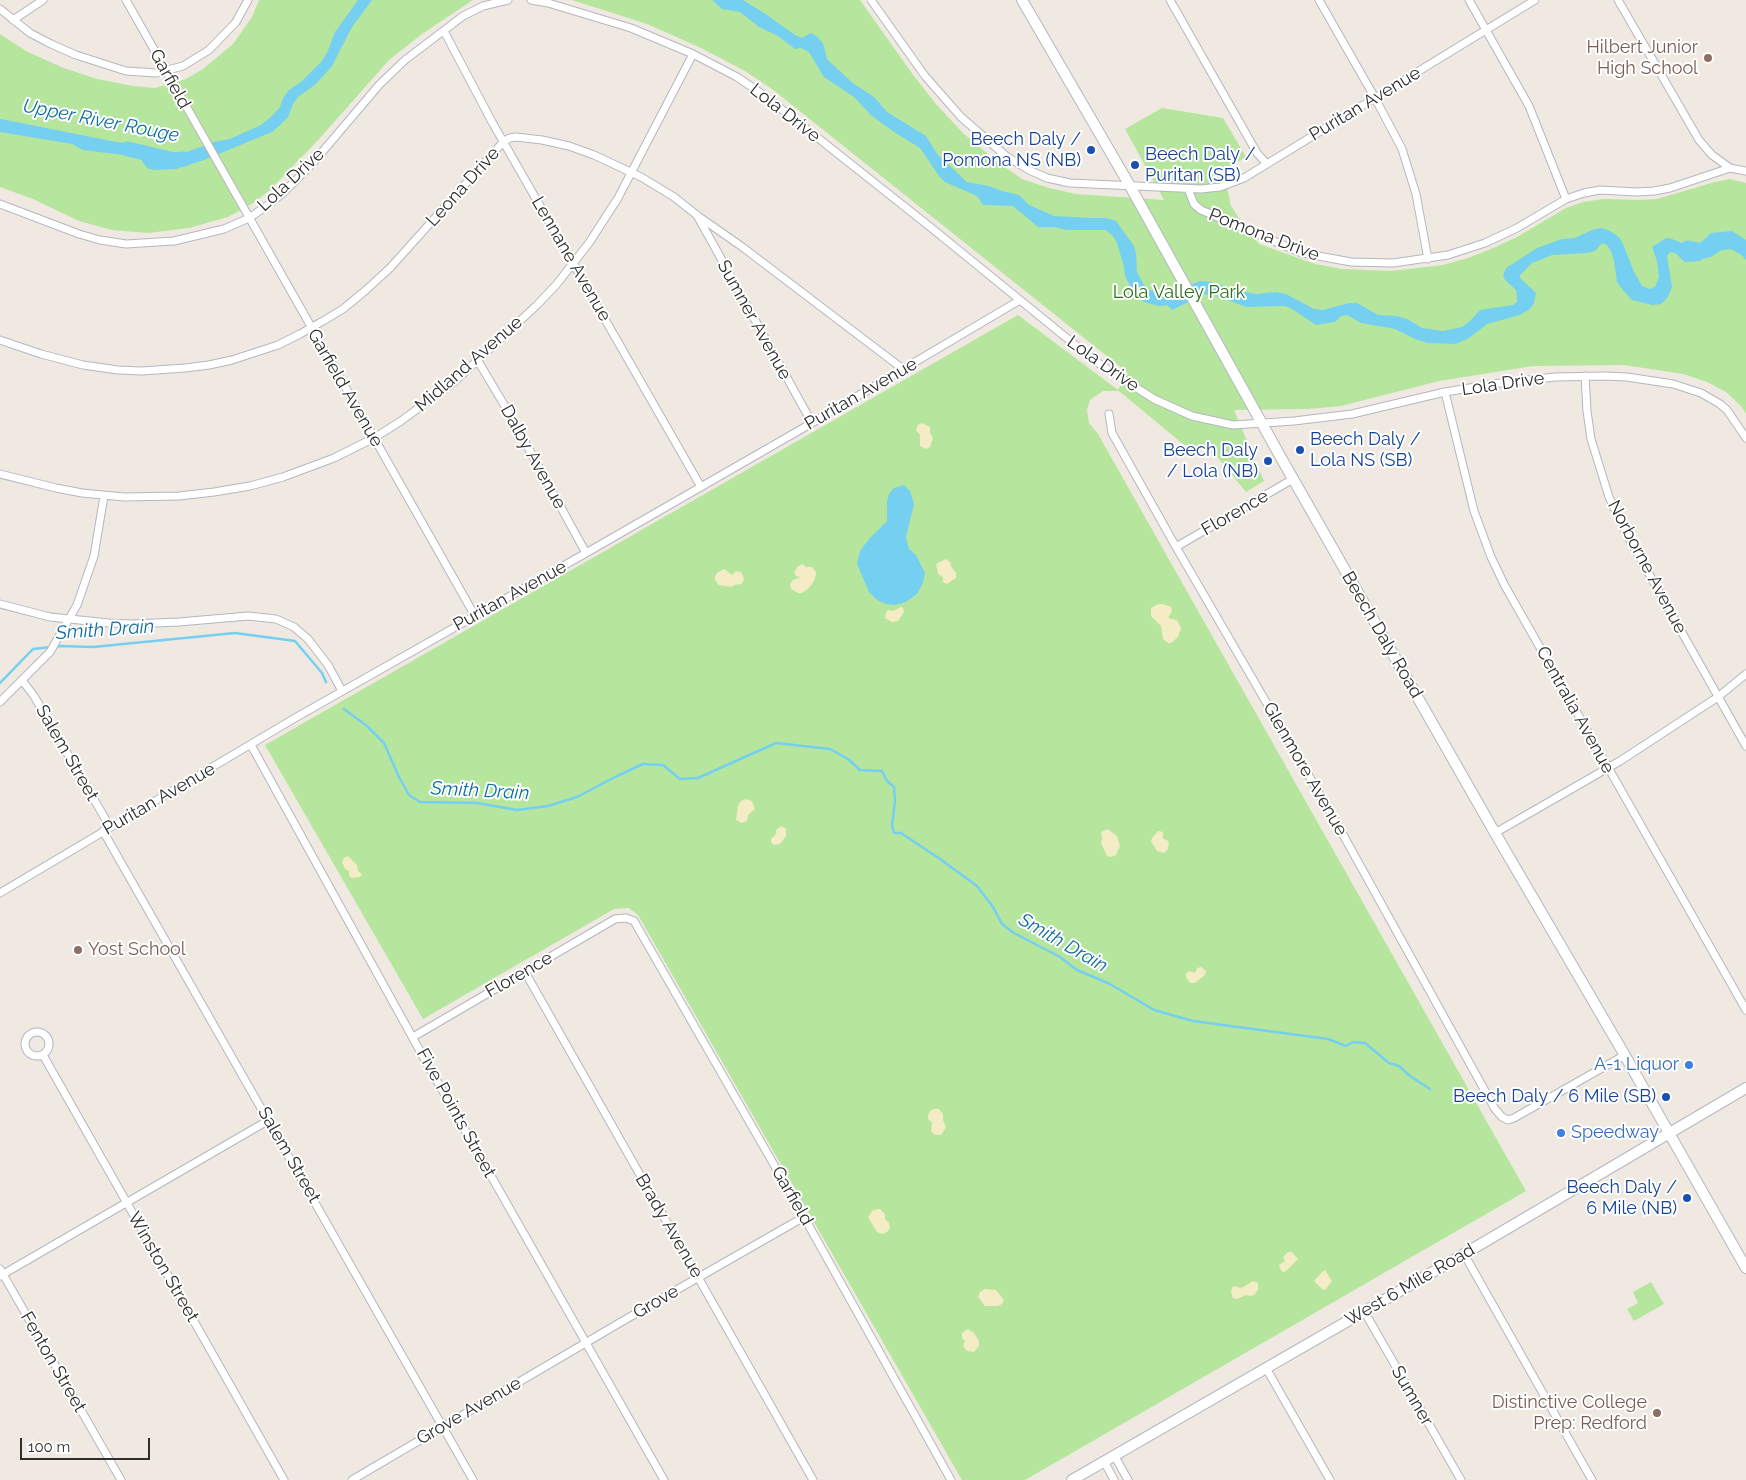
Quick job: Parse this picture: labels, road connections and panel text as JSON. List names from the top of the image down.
{
  "streets": {
    "main road": ["Beech Daly Road", "West 6 Mile Road"],
    "street": [
      "Garfield",
      "Puritan Avenue",
      "Lola Drive",
      "Leona Drive",
      "Pomona Drive",
      "Lennane Avenue",
      "Sumner Avenue",
      "Midland Avenue",
      "Garfield Avenue",
      "Dalby Avenue",
      "Florence",
      "Norborne Avenue",
      "Centralia Avenue",
      "Salem Street",
      "Glenmore Avenue",
      "Five Points Street",
      "Brady Avenue",
      "Winston Street",
      "Grove",
      "Fenton Street",
      "Sumner",
      "Grove Avenue"
    ]
  },
  "crossings": [
    ["Garfield", "Garfield Avenue"],
    ["Garfield", "Florence"],
    ["Garfield", "Grove"],
    ["Puritan Avenue", "Lola Drive"],
    ["Puritan Avenue", "Leona Drive"],
    ["Puritan Avenue", "Pomona Drive"],
    ["Puritan Avenue", "Lennane Avenue"],
    ["Puritan Avenue", "Sumner Avenue"],
    ["Puritan Avenue", "Garfield Avenue"],
    ["Puritan Avenue", "Dalby Avenue"],
    ["Puritan Avenue", "Salem Street"],
    ["Puritan Avenue", "Five Points Street"],
    ["Lola Drive", "Lennane Avenue"],
    ["Lola Drive", "Midland Avenue"],
    ["Lola Drive", "Garfield Avenue"],
    ["Lola Drive", "Norborne Avenue"],
    ["Lola Drive", "Beech Daly Road"],
    ["Lola Drive", "Centralia Avenue"],
    ["Leona Drive", "Lennane Avenue"],
    ["Leona Drive", "Sumner Avenue"],
    ["Leona Drive", "Midland Avenue"],
    ["Leona Drive", "Garfield Avenue"],
    ["Lennane Avenue", "Midland Avenue"],
    ["Midland Avenue", "Garfield Avenue"],
    ["Midland Avenue", "Dalby Avenue"],
    ["Florence", "Beech Daly Road"],
    ["Florence", "Glenmore Avenue"],
    ["Florence", "Five Points Street"],
    ["Florence", "Brady Avenue"],
    ["Beech Daly Road", "Glenmore Avenue"],
    ["Beech Daly Road", "West 6 Mile Road"],
    ["Salem Street", "Grove Avenue"],
    ["Five Points Street", "Grove"],
    ["Five Points Street", "Grove Avenue"],
    ["Brady Avenue", "Grove"],
    ["West 6 Mile Road", "Sumner"],
    ["Grove", "Grove Avenue"]
  ],
  "water": ["Upper River Rouge", "Smith Drain"],
  "parks": ["Lola Valley Park"],
  "places": [
    "Hilbert Junior High School",
    "Beech Daly / Pomona NS (NB)",
    "Beech Daly / Puritan (SB)",
    "Beech Daly / Lola NS (SB)",
    "Beech Daly / Lola (NB)",
    "Yost School",
    "A-1 Liquor",
    "Beech Daly / 6 Mile (SB)",
    "Speedway",
    "Beech Daly / 6 Mile (NB)",
    "Distinctive College Prep: Redford"
  ],
  "scale_bar": "100 m"
}
